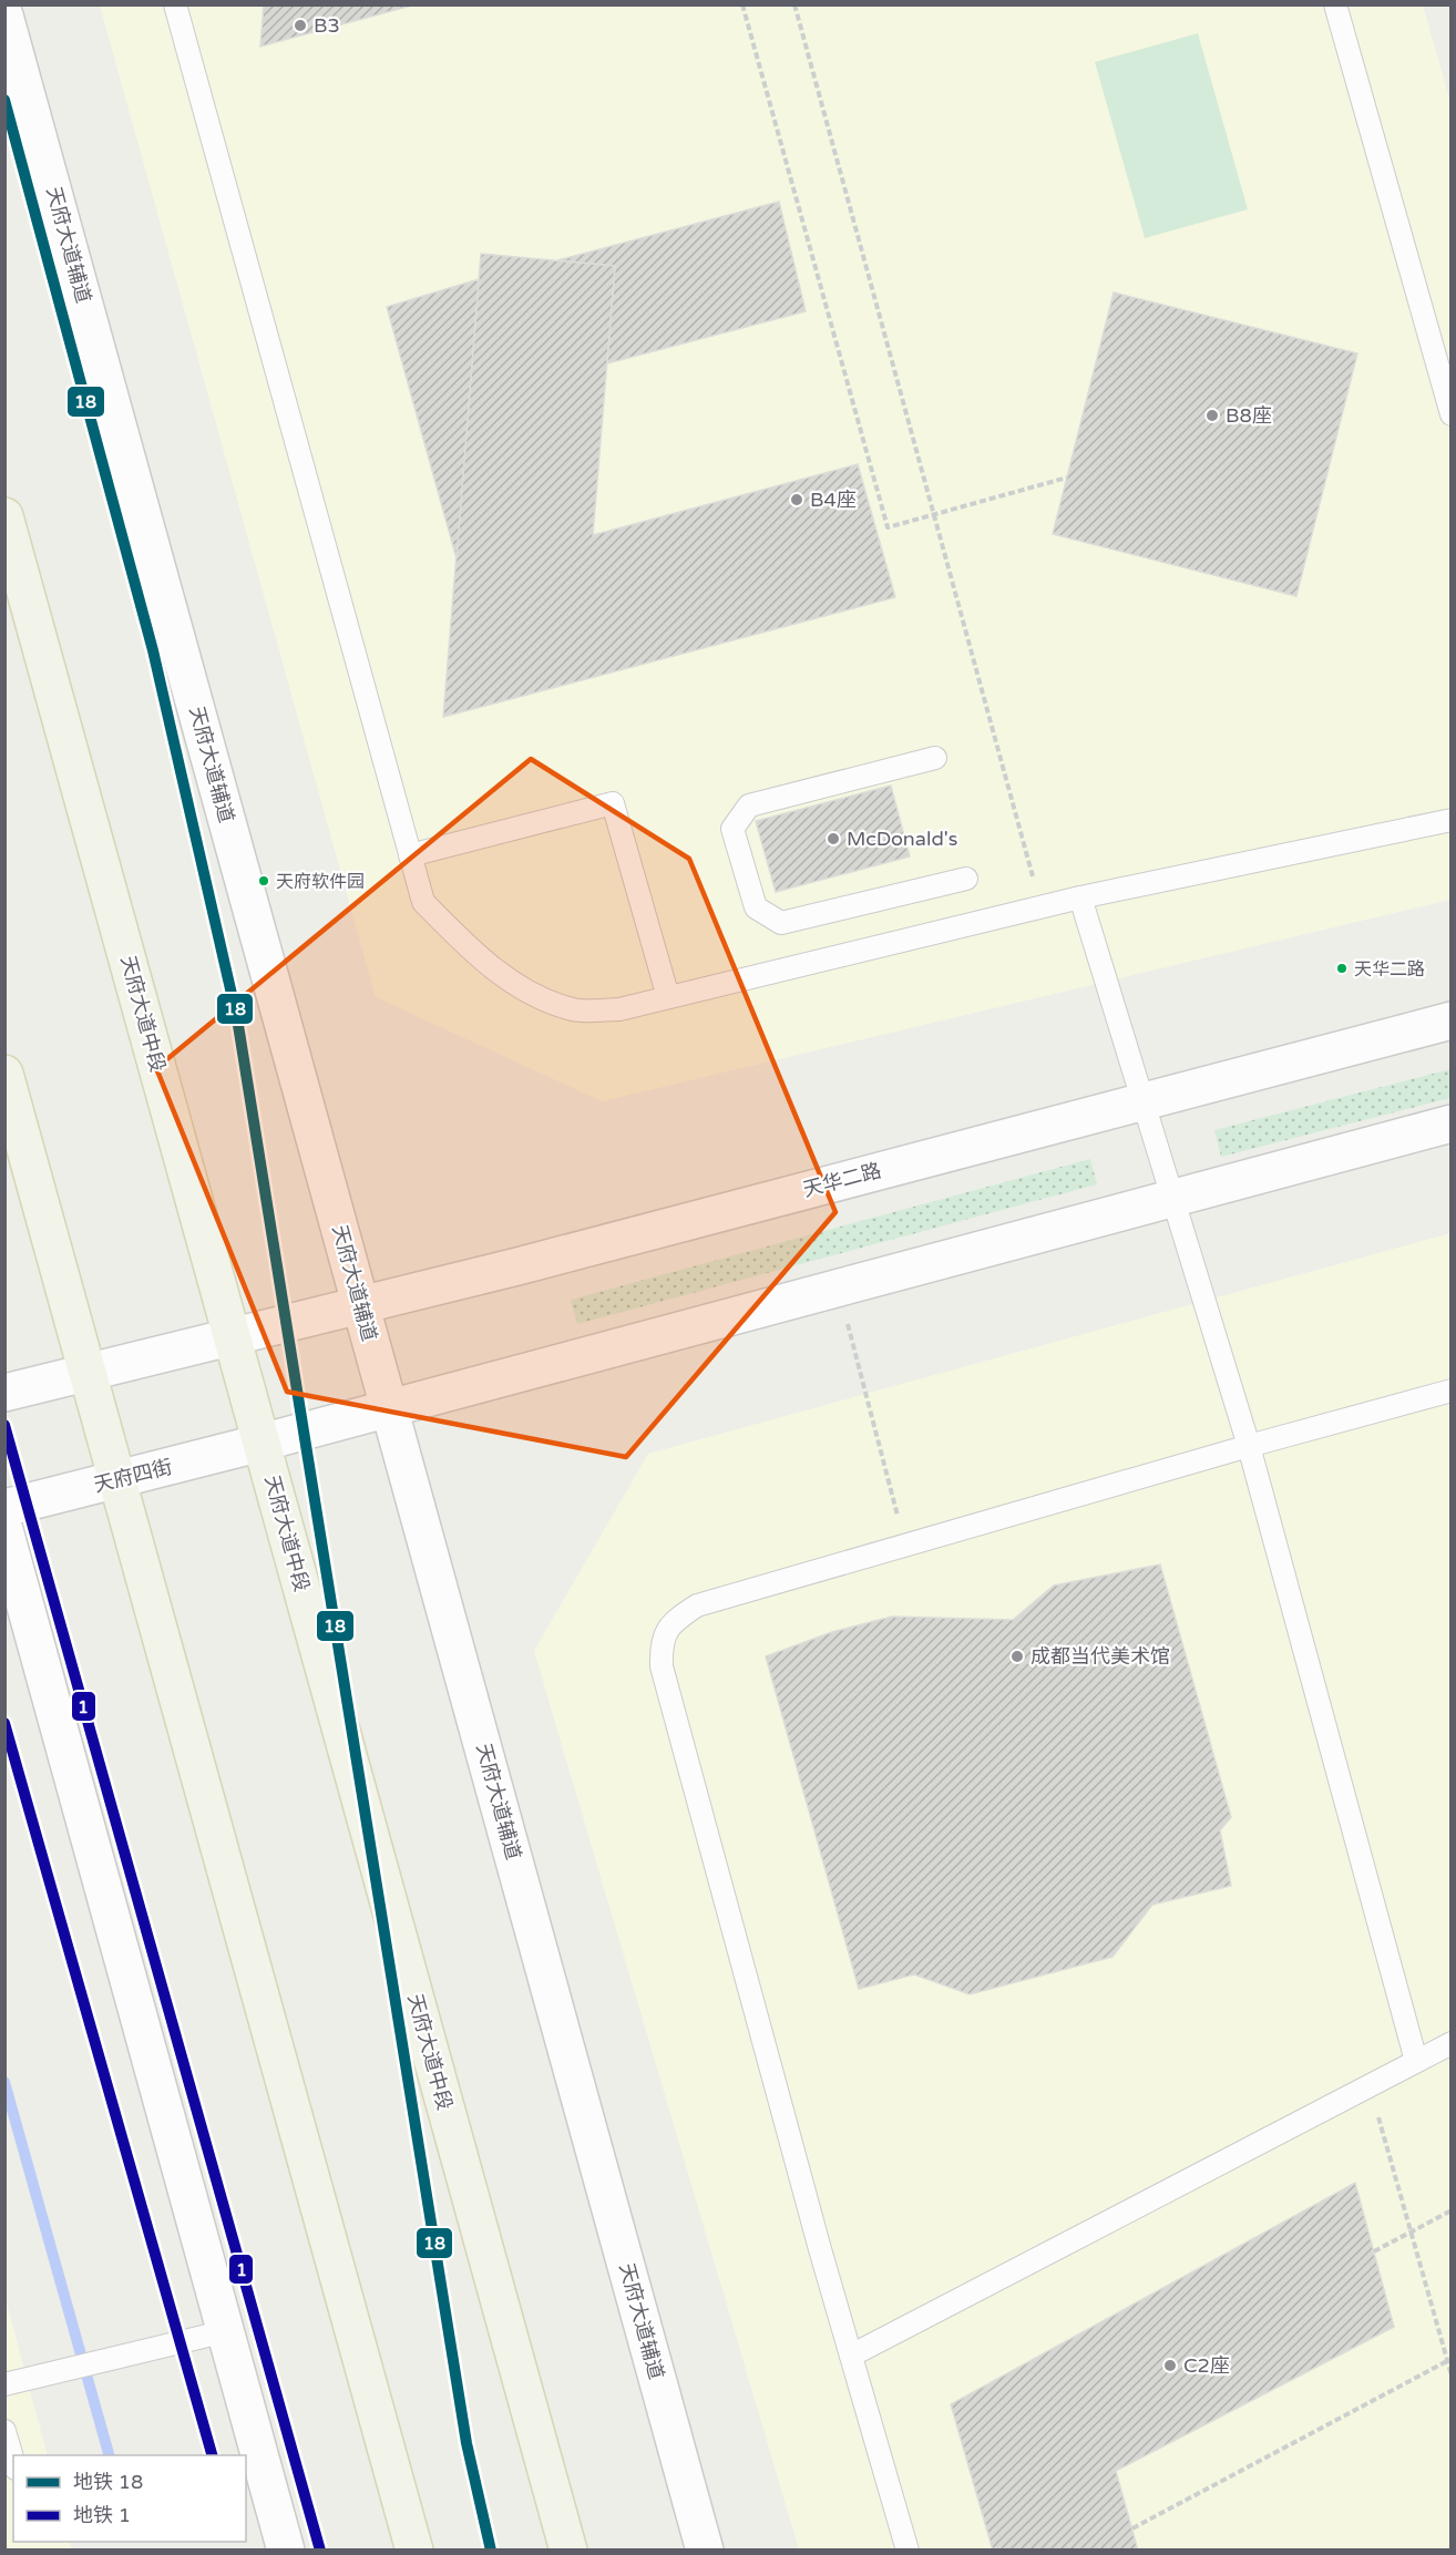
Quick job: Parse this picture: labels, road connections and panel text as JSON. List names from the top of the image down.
{
  "streets": {
    "main road": ["天府大道中段"],
    "street": ["天府大道辅道", "天华二路", "天府四街"]
  },
  "crossings": [
    ["天府大道辅道", "天华二路"],
    ["天府大道中段", "天华二路"],
    ["天府大道中段", "天府四街"]
  ],
  "places": [
    "B3",
    "B8座",
    "B4座",
    "McDonald's",
    "天府软件园",
    "天华二路",
    "成都当代美术馆",
    "C2座"
  ],
  "lines": ["metro line 18", "metro line 1"],
  "legend": ["地铁 18", "地铁 1"]
}
